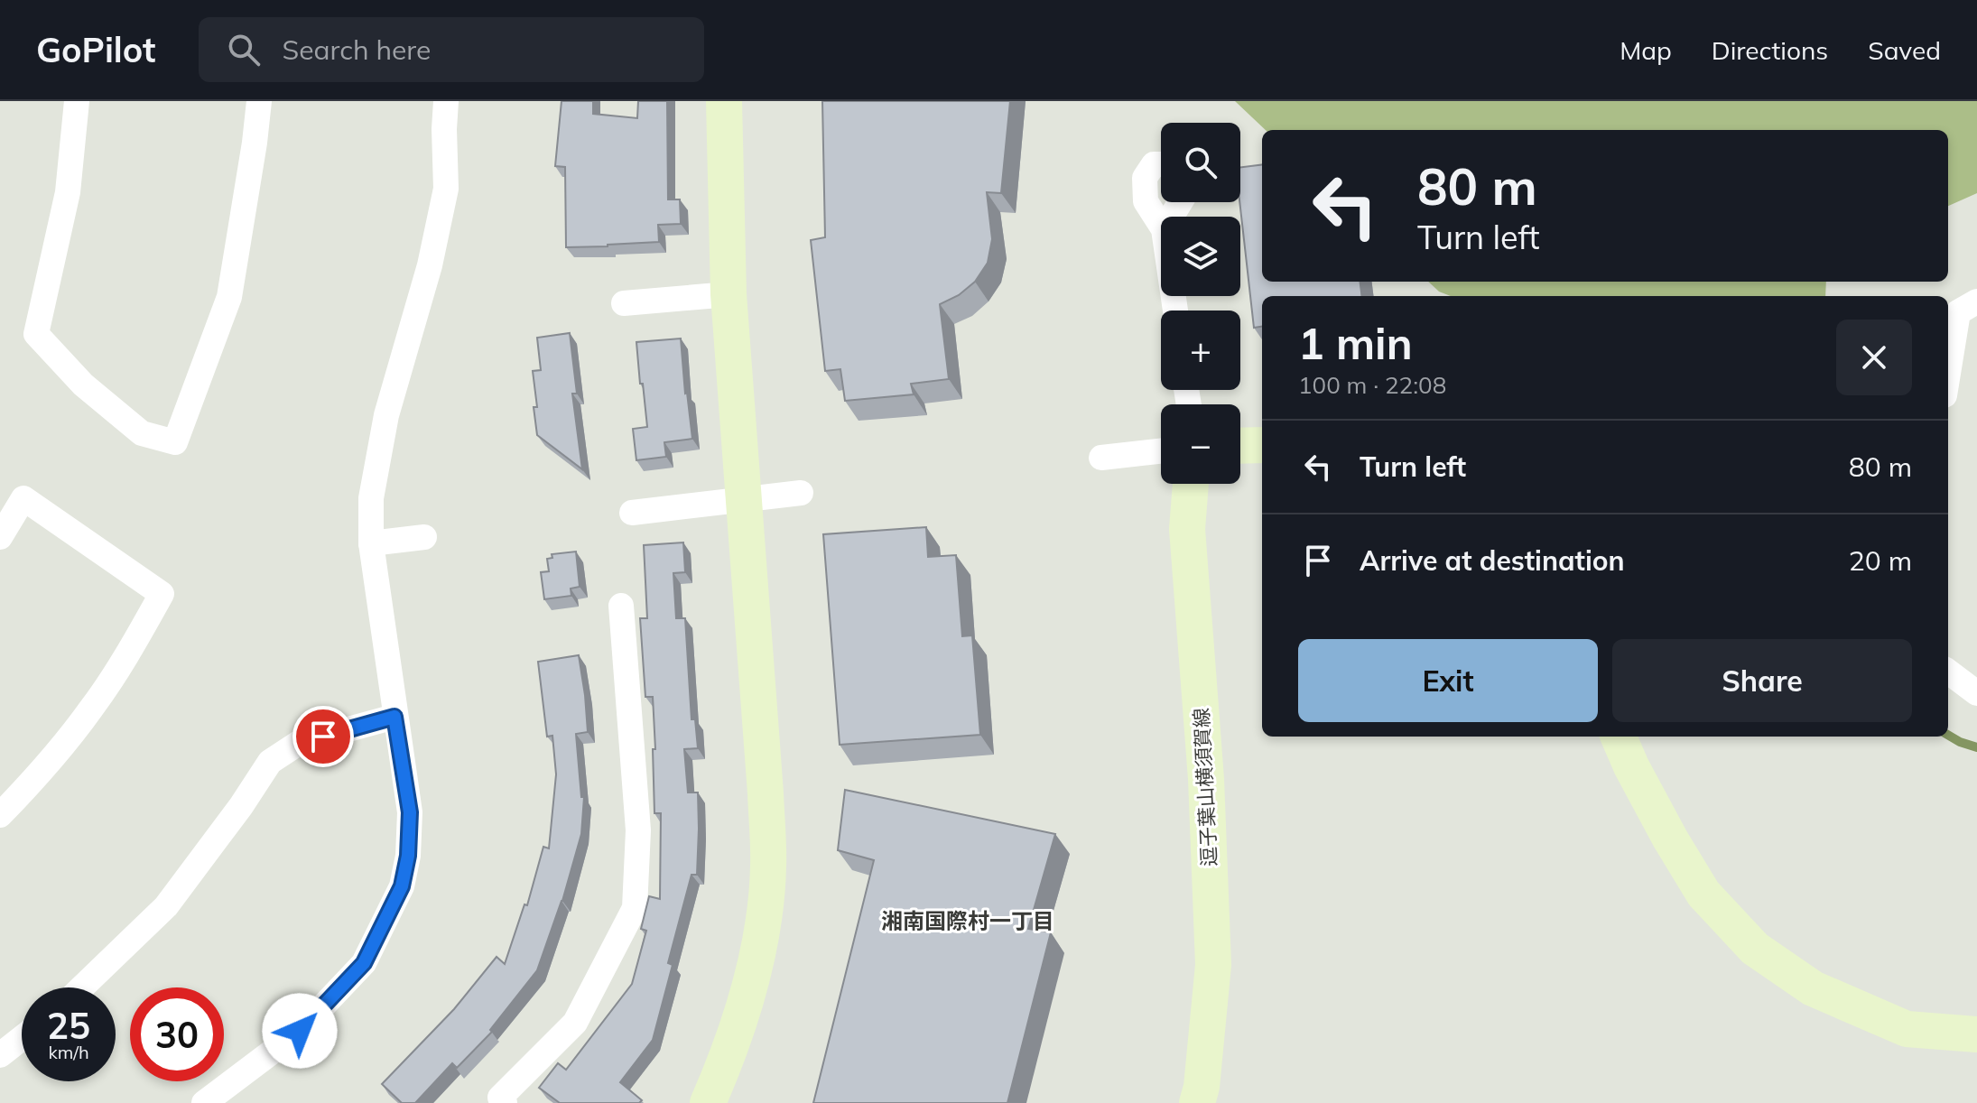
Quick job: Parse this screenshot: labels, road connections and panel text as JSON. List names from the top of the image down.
{
  "streets": {
    "main road": ["逗子葉山横須賀線"]
  },
  "districts": ["湘南国際村一丁目"],
  "page": {
    "header": "GoPilot",
    "search": "Search here",
    "nav": ["Map", "Directions", "Saved"],
    "map_buttons": ["+", "−"],
    "turn": ["80 m", "Turn left"],
    "heading": ["1 min", "100 m · 22:08"],
    "list": [
      {
        "name": "Turn left",
        "value": "80 m"
      },
      {
        "name": "Arrive at destination",
        "value": "20 m"
      }
    ],
    "buttons": ["Exit", "Share"],
    "speed": "25 km/h",
    "limit": "30"
  }
}
